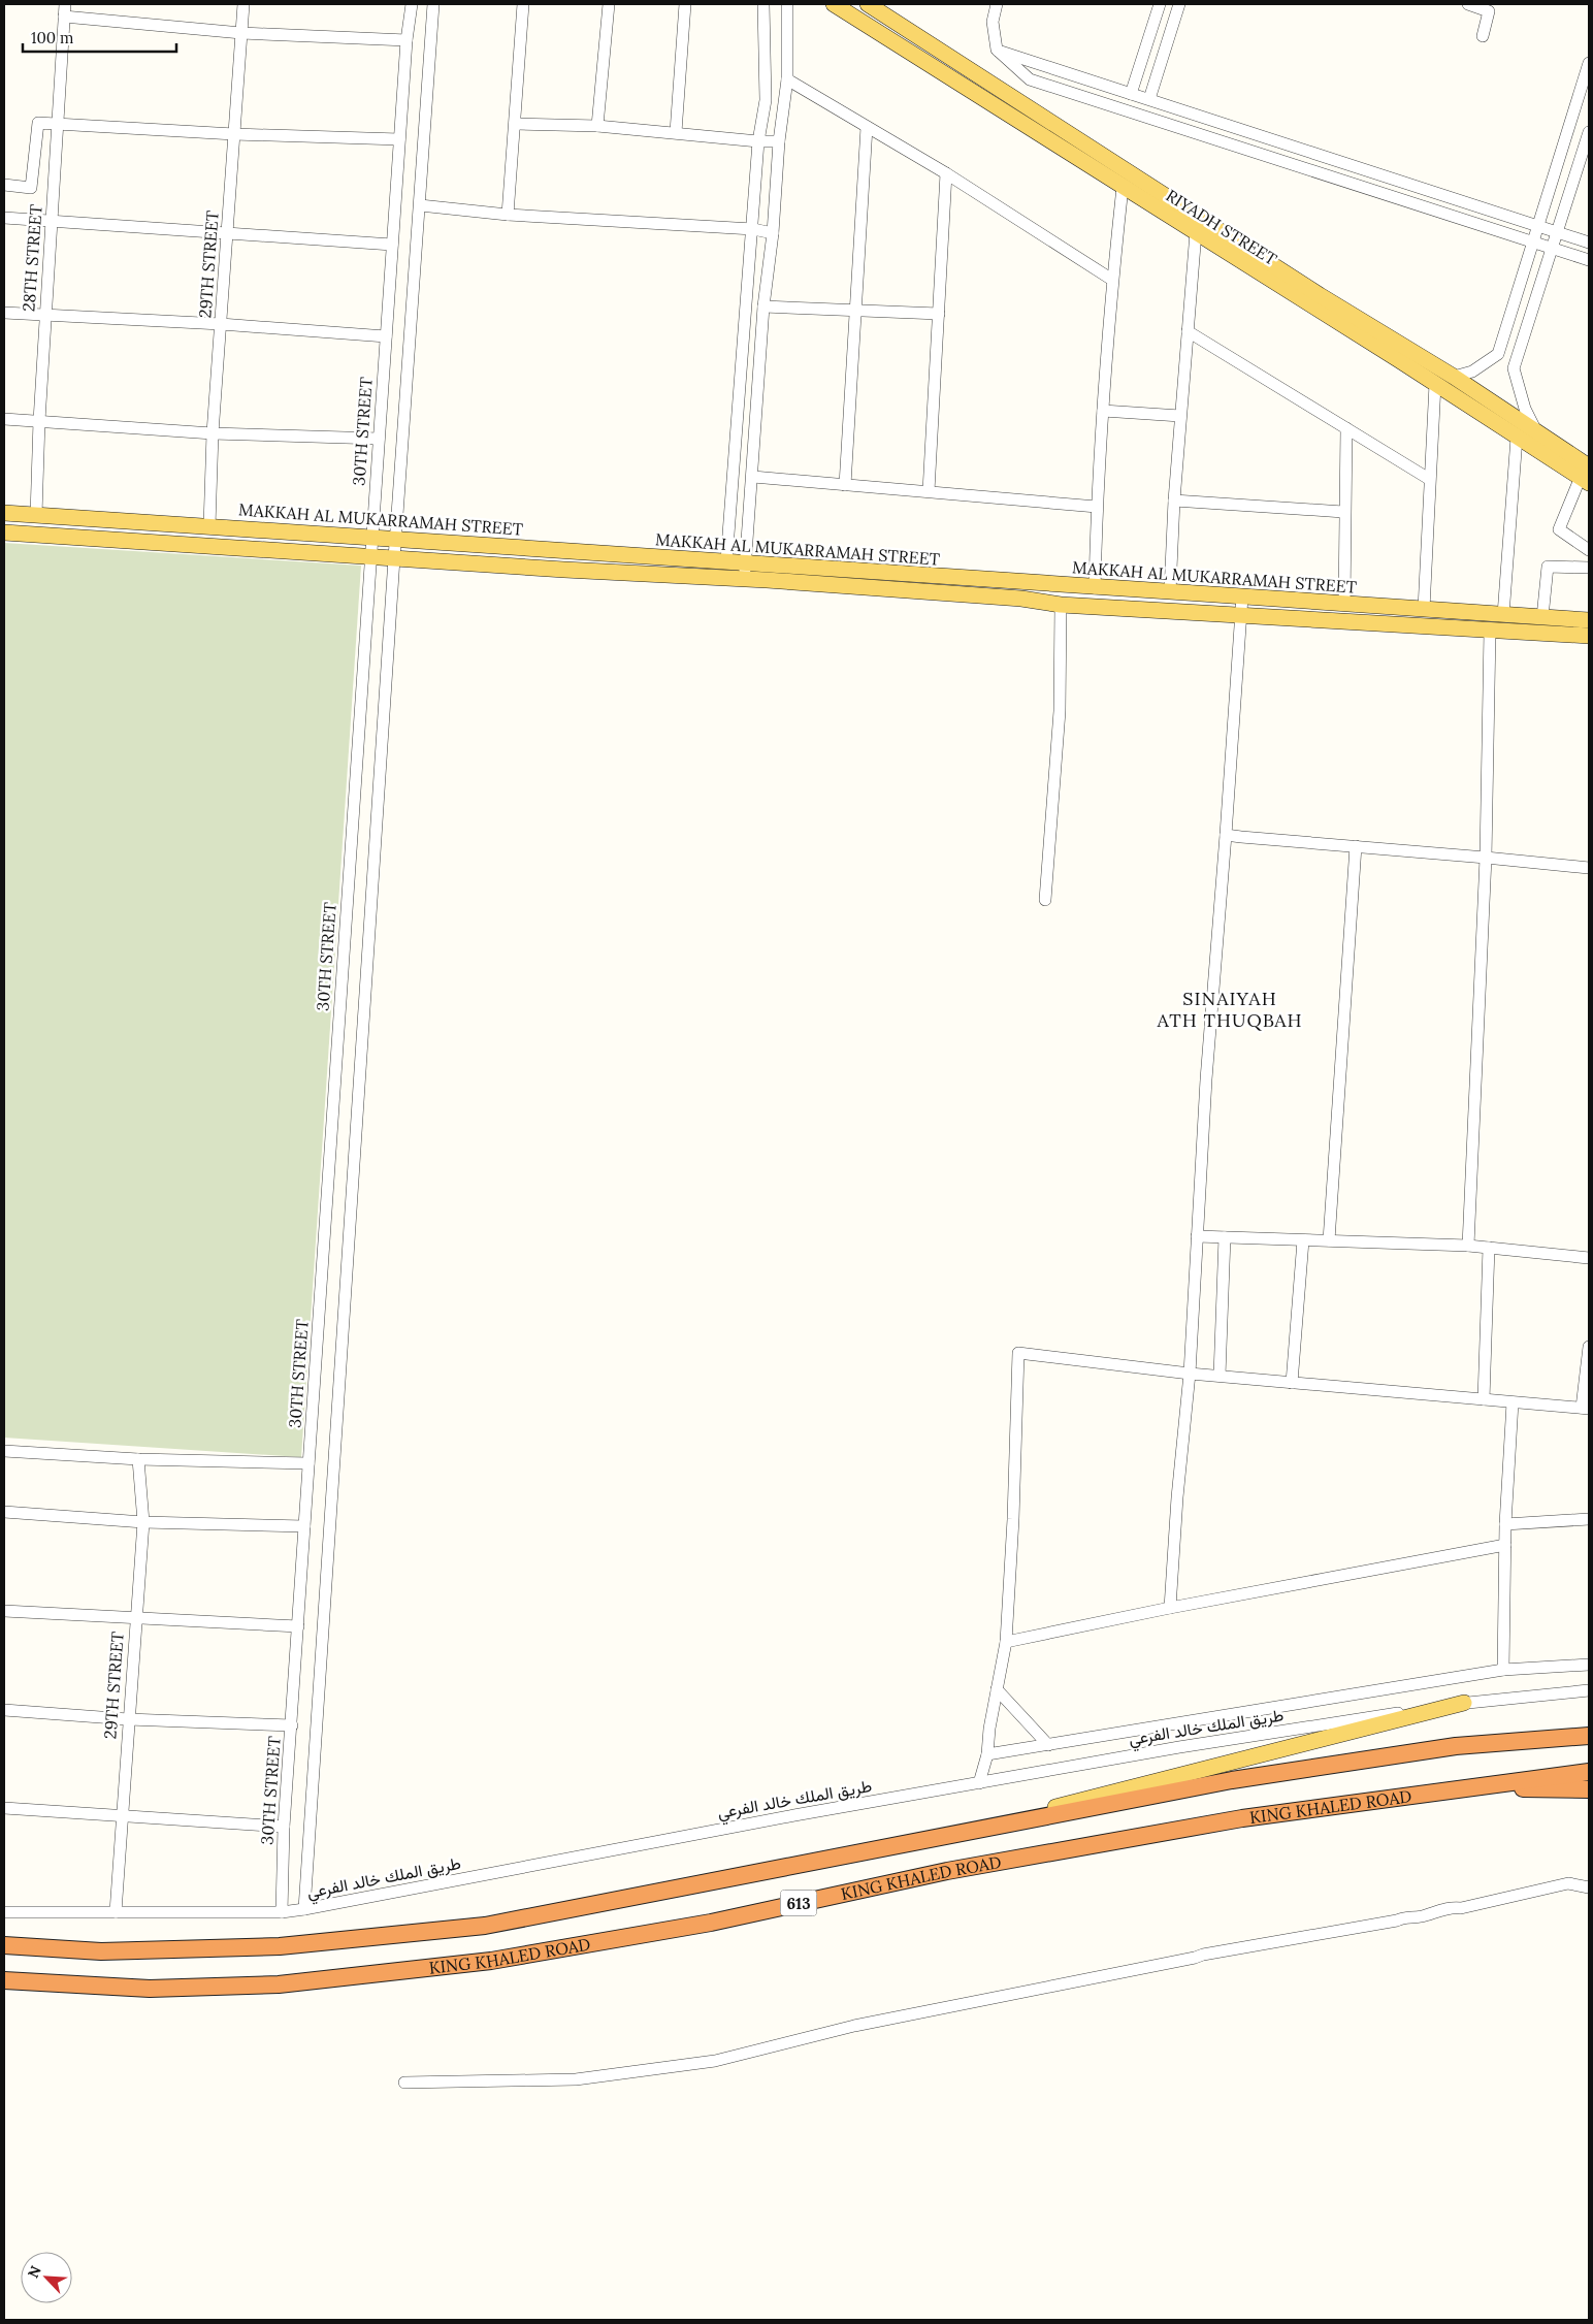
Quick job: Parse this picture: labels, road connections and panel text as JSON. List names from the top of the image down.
{
  "streets": {
    "highway": ["KING KHALED ROAD", "613"],
    "main road": ["RIYADH STREET", "MAKKAH AL MUKARRAMAH STREET"],
    "street": [
      "28TH STREET",
      "29TH STREET",
      "30TH STREET",
      "طريق الملك خالد الفرعي"
    ]
  },
  "crossings": [
    ["28TH STREET", "MAKKAH AL MUKARRAMAH STREET"],
    ["29TH STREET", "MAKKAH AL MUKARRAMAH STREET"],
    ["29TH STREET", "طريق الملك خالد الفرعي"],
    ["30TH STREET", "MAKKAH AL MUKARRAMAH STREET"],
    ["30TH STREET", "طريق الملك خالد الفرعي"]
  ],
  "districts": ["SINAIYAH ATH THUQBAH"],
  "scale_bar": "100 m",
  "north": "top left"
}
